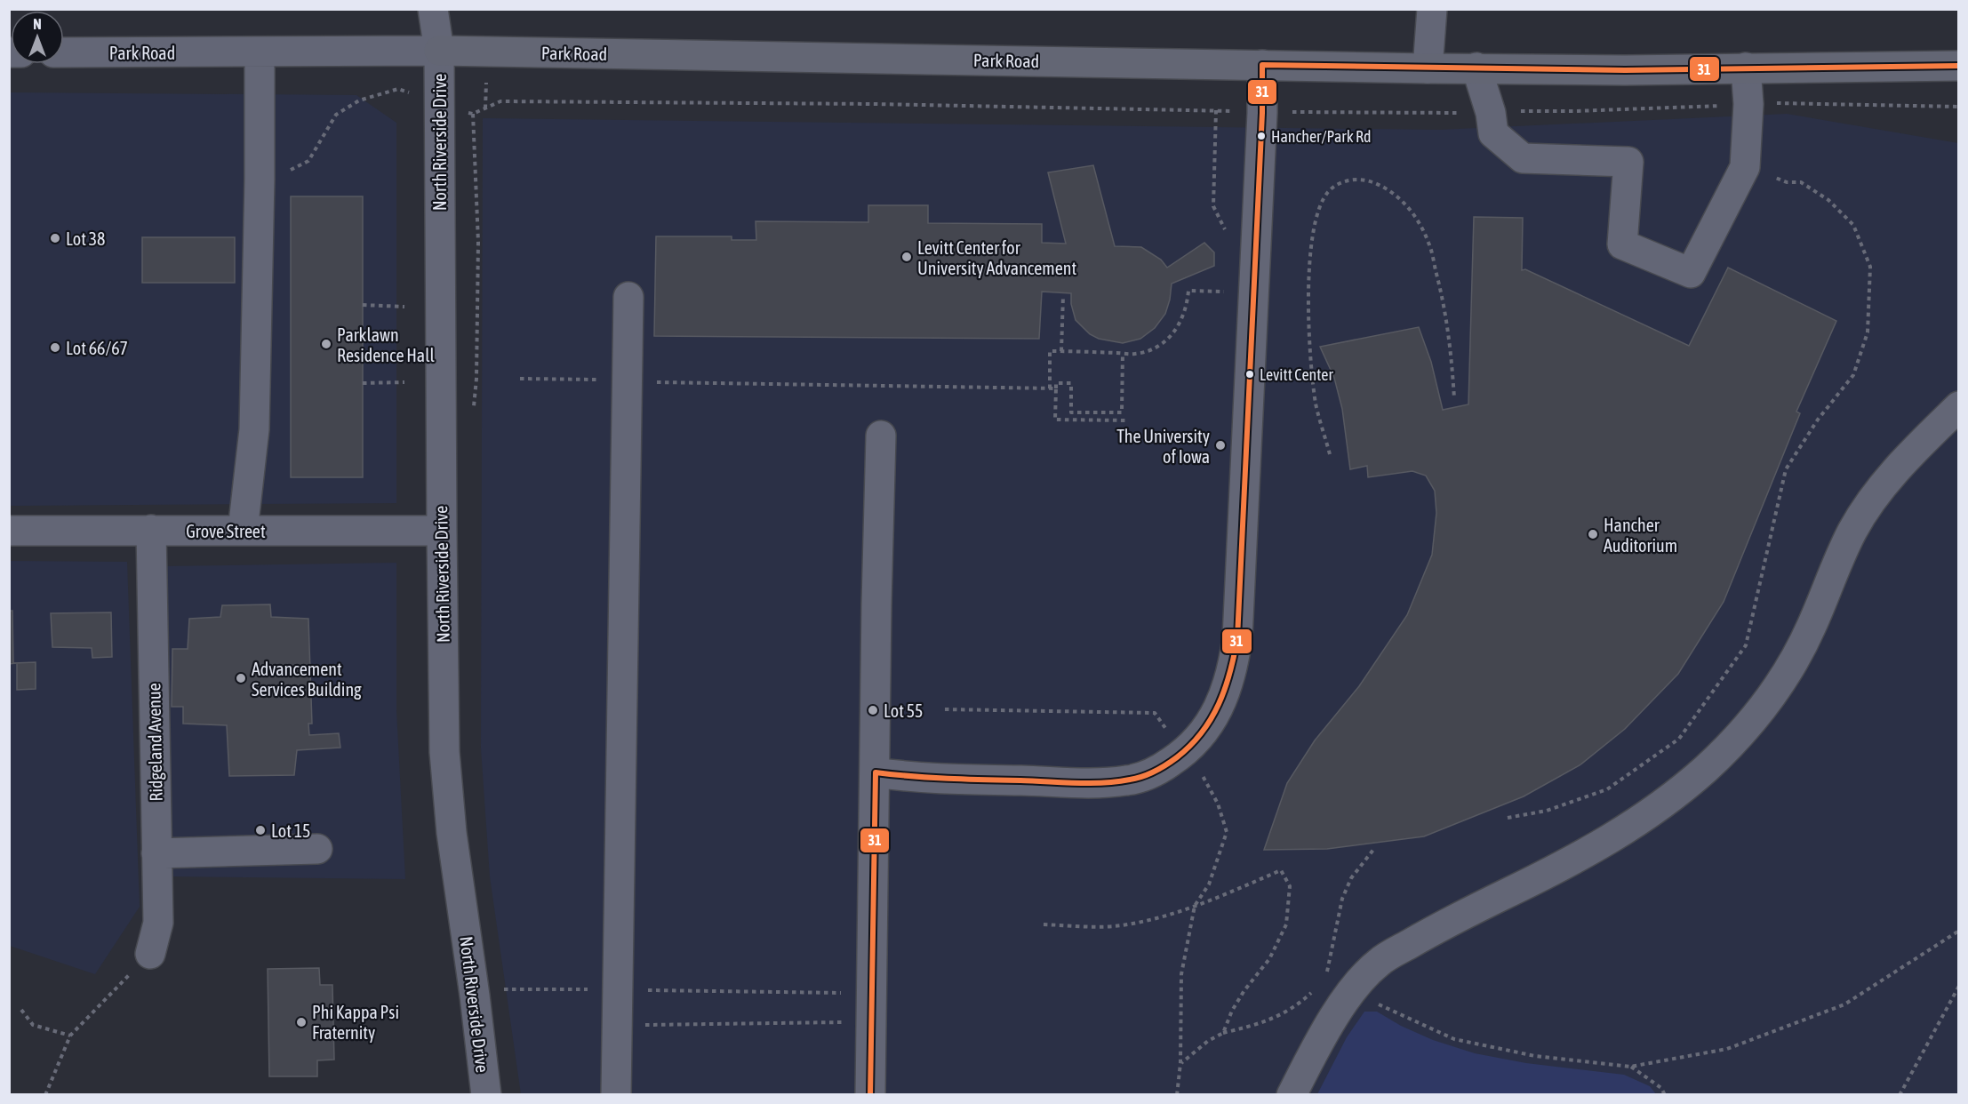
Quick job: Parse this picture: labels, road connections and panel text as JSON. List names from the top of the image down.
{
  "streets": {
    "main road": ["Park Road"],
    "street": ["North Riverside Drive", "Grove Street", "Ridgeland Avenue"]
  },
  "crossings": [
    ["Park Road", "North Riverside Drive"],
    ["North Riverside Drive", "Grove Street"],
    ["Grove Street", "Ridgeland Avenue"]
  ],
  "places": [
    "Hancher/Park Rd",
    "Lot 38",
    "Levitt Center for University Advancement",
    "Parklawn Residence Hall",
    "Lot 66/67",
    "Levitt Center",
    "The University of Iowa",
    "Hancher Auditorium",
    "Advancement Services Building",
    "Lot 55",
    "Lot 15",
    "Phi Kappa Psi Fraternity"
  ],
  "lines": ["transit line 31"],
  "north": "top"
}
